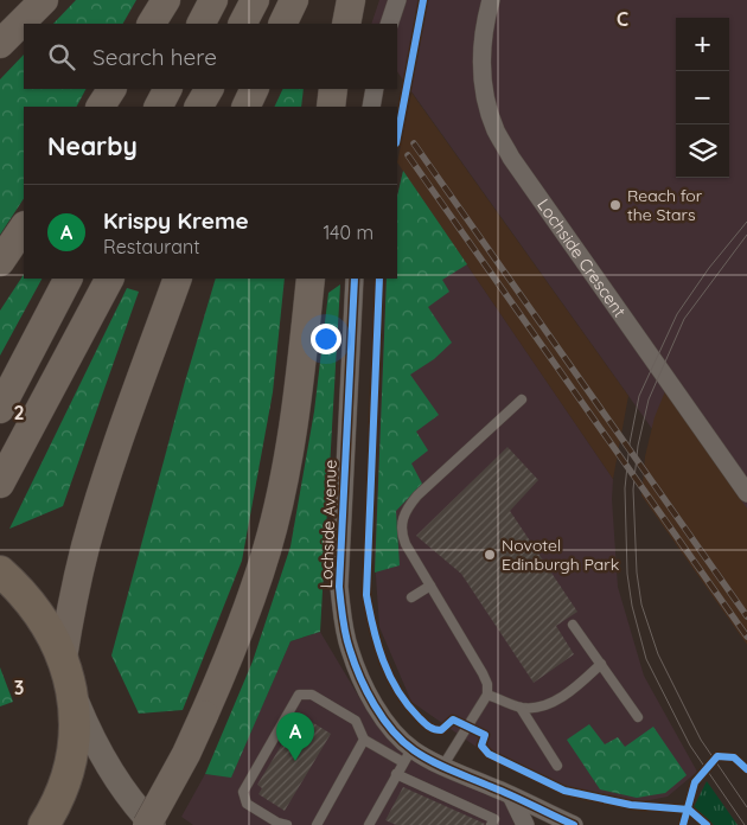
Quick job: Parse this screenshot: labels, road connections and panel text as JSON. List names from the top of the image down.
{
  "streets": {
    "street": ["Lochside Crescent", "Lochside Avenue"]
  },
  "places": ["Reach for the Stars", "Novotel Edinburgh Park"],
  "page": {
    "map_buttons": ["+", "−"],
    "search": "Search here",
    "heading": "Nearby",
    "list": [
      {
        "mark": "A",
        "name": "Krispy Kreme",
        "note": "Restaurant",
        "value": "140 m"
      }
    ],
    "pins": "A"
  },
  "grid": {
    "columns": ["C"],
    "rows": ["2", "3"]
  }
}
